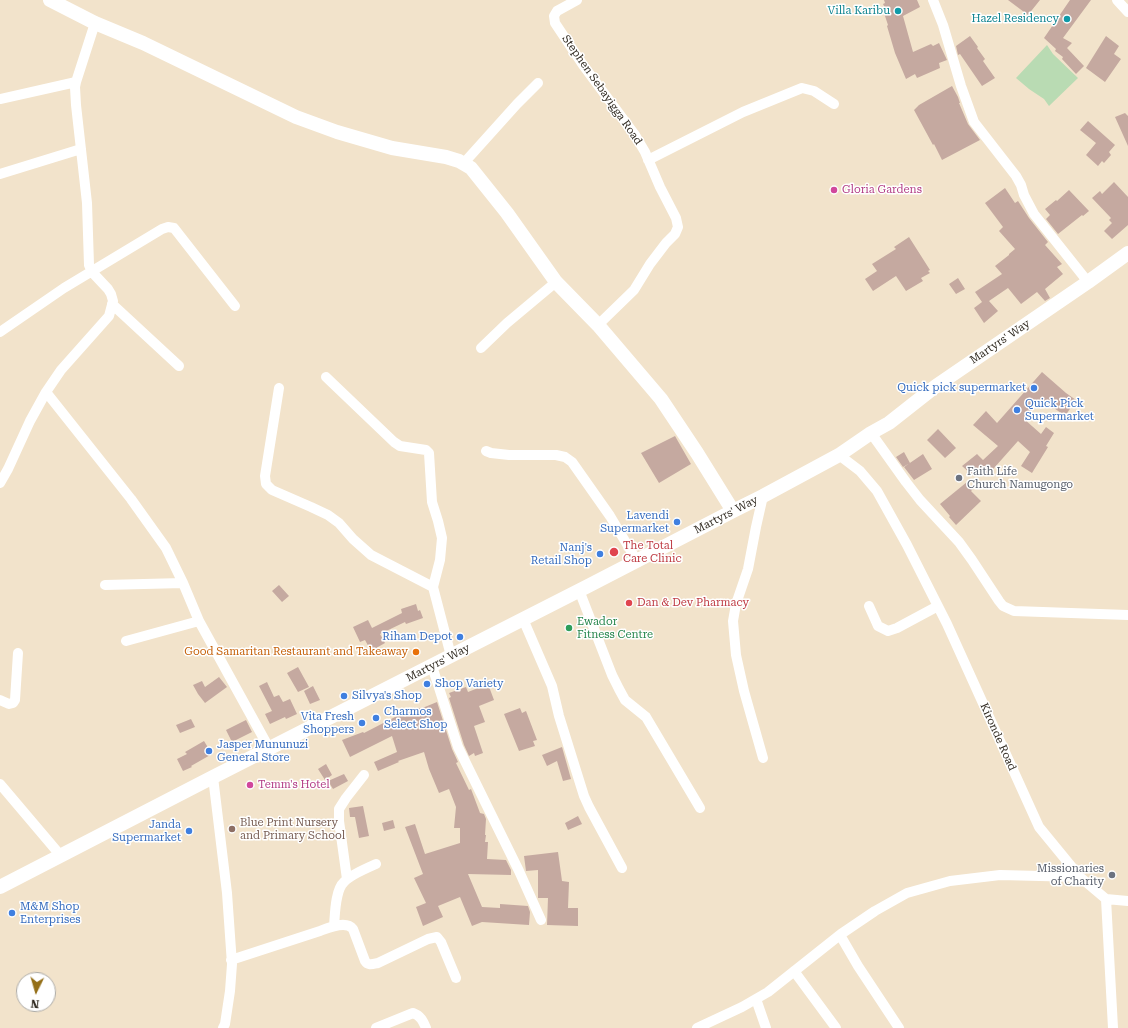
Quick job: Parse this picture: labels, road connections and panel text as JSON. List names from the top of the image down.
{
  "streets": {
    "main road": ["Martyrs' Way"],
    "street": ["Stephen Sebayigga Road", "Kironde Road"]
  },
  "crossings": [
    ["Martyrs' Way", "Kironde Road"]
  ],
  "places": [
    "Villa Karibu",
    "Hazel Residency",
    "Gloria Gardens",
    "Quick pick supermarket",
    "Quick Pick Supermarket",
    "Faith Life Church Namugongo",
    "Lavendi Supermarket",
    "The Total Care Clinic",
    "Nanj's Retail Shop",
    "Dan & Dev Pharmacy",
    "Ewador Fitness Centre",
    "Riham Depot",
    "Good Samaritan Restaurant and Takeaway",
    "Shop Variety",
    "Silvya's Shop",
    "Charmos Select Shop",
    "Vita Fresh Shoppers",
    "Jasper Mununuzi General Store",
    "Temm's Hotel",
    "Blue Print Nursery and Primary School",
    "Janda Supermarket",
    "Missionaries of Charity",
    "M&M Shop Enterprises"
  ],
  "north": "bottom"
}
